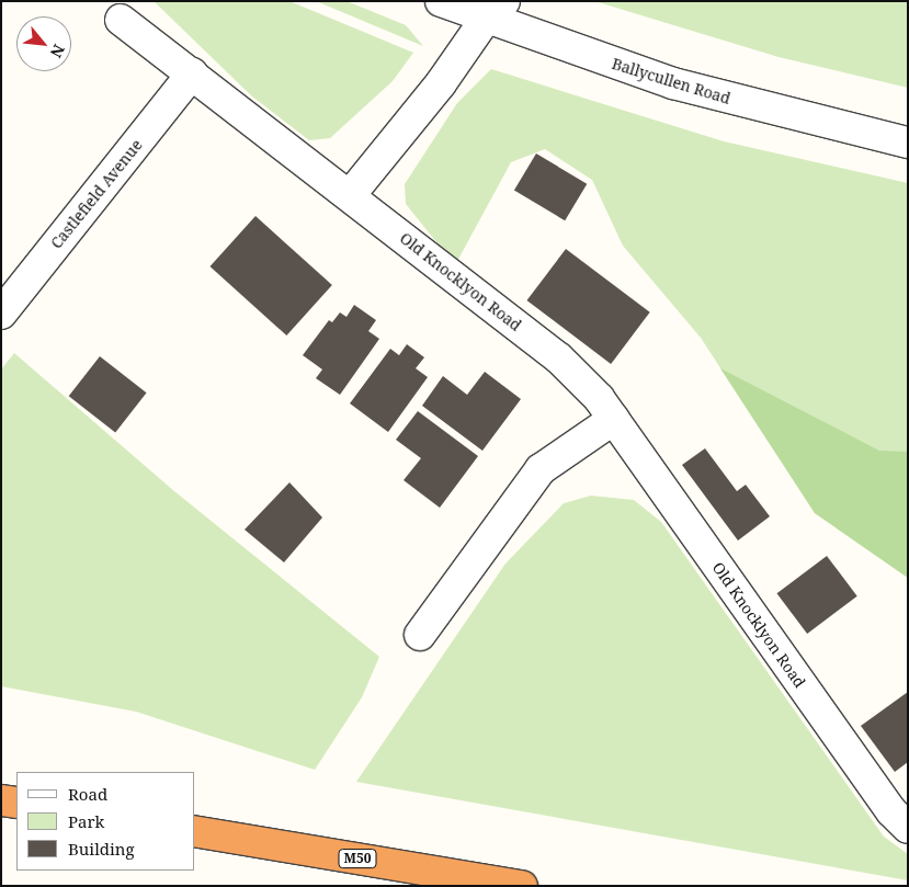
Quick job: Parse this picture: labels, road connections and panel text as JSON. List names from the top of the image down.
{
  "streets": {
    "highway": ["M50"],
    "street": ["Ballycullen Road", "Castlefield Avenue", "Old Knocklyon Road"]
  },
  "crossings": [
    ["Castlefield Avenue", "Old Knocklyon Road"]
  ],
  "legend": ["Road", "Park", "Building"],
  "north": "bottom right"
}
